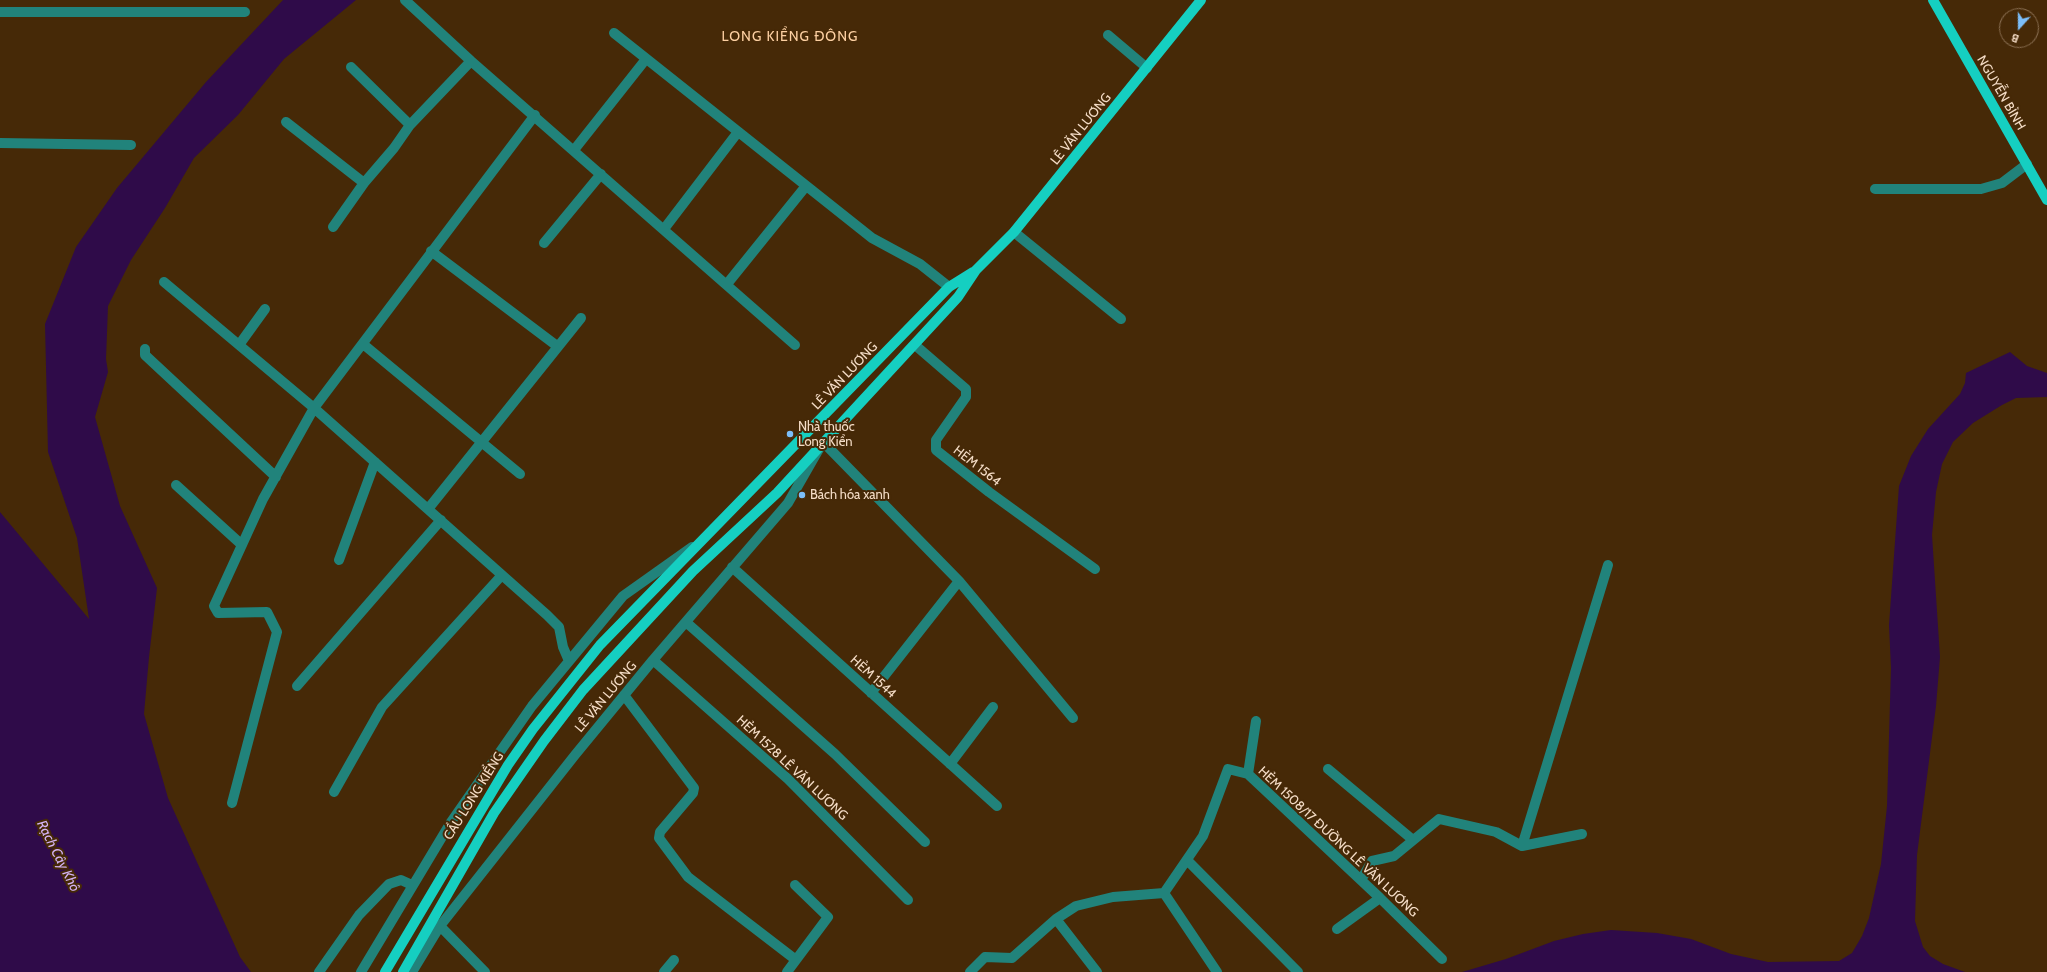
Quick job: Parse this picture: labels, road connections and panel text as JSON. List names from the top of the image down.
{
  "streets": {
    "main road": ["NGUYỄN BÌNH", "LÊ VĂN LƯƠNG", "CẦU LONG KIỂNG"],
    "street": [
      "HẺM 1564",
      "HẺM 1544",
      "HẺM 1528 LÊ VĂN LƯƠNG",
      "HẺM 1508/17 ĐƯỜNG LÊ VĂN LƯƠNG"
    ]
  },
  "crossings": [
    ["LÊ VĂN LƯƠNG", "HẺM 1564"],
    ["LÊ VĂN LƯƠNG", "HẺM 1544"],
    ["LÊ VĂN LƯƠNG", "HẺM 1528 LÊ VĂN LƯƠNG"],
    ["LÊ VĂN LƯƠNG", "CẦU LONG KIỂNG"]
  ],
  "districts": ["LONG KIỂNG ĐÔNG"],
  "water": ["Rạch Cây Khô"],
  "places": ["Nhà thuốc Long Kiển", "Bách hóa xanh"],
  "north": "bottom"
}
